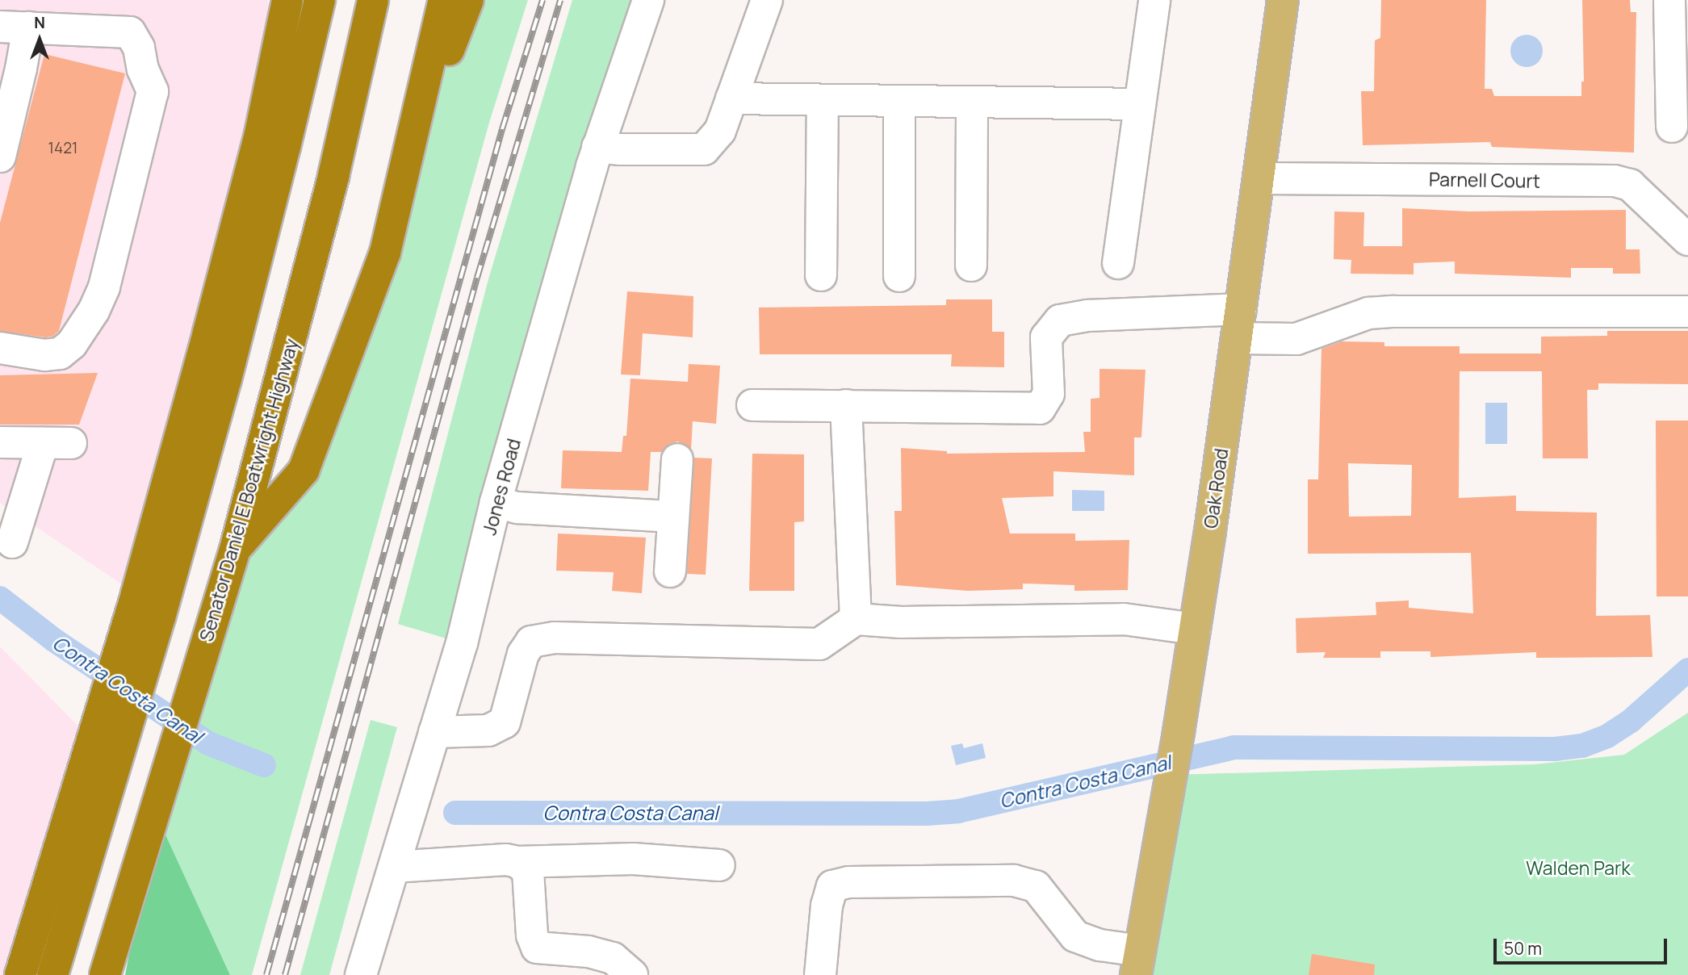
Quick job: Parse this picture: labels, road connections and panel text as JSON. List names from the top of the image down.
{
  "streets": {
    "highway": ["Senator Daniel E Boatwright Highway"],
    "main road": ["Oak Road"],
    "street": ["Parnell Court", "Jones Road"]
  },
  "crossings": [
    ["Parnell Court", "Oak Road"]
  ],
  "water": ["Contra Costa Canal"],
  "parks": ["Walden Park"],
  "house_numbers": ["1421"],
  "scale_bar": "50 m",
  "north": "top"
}
